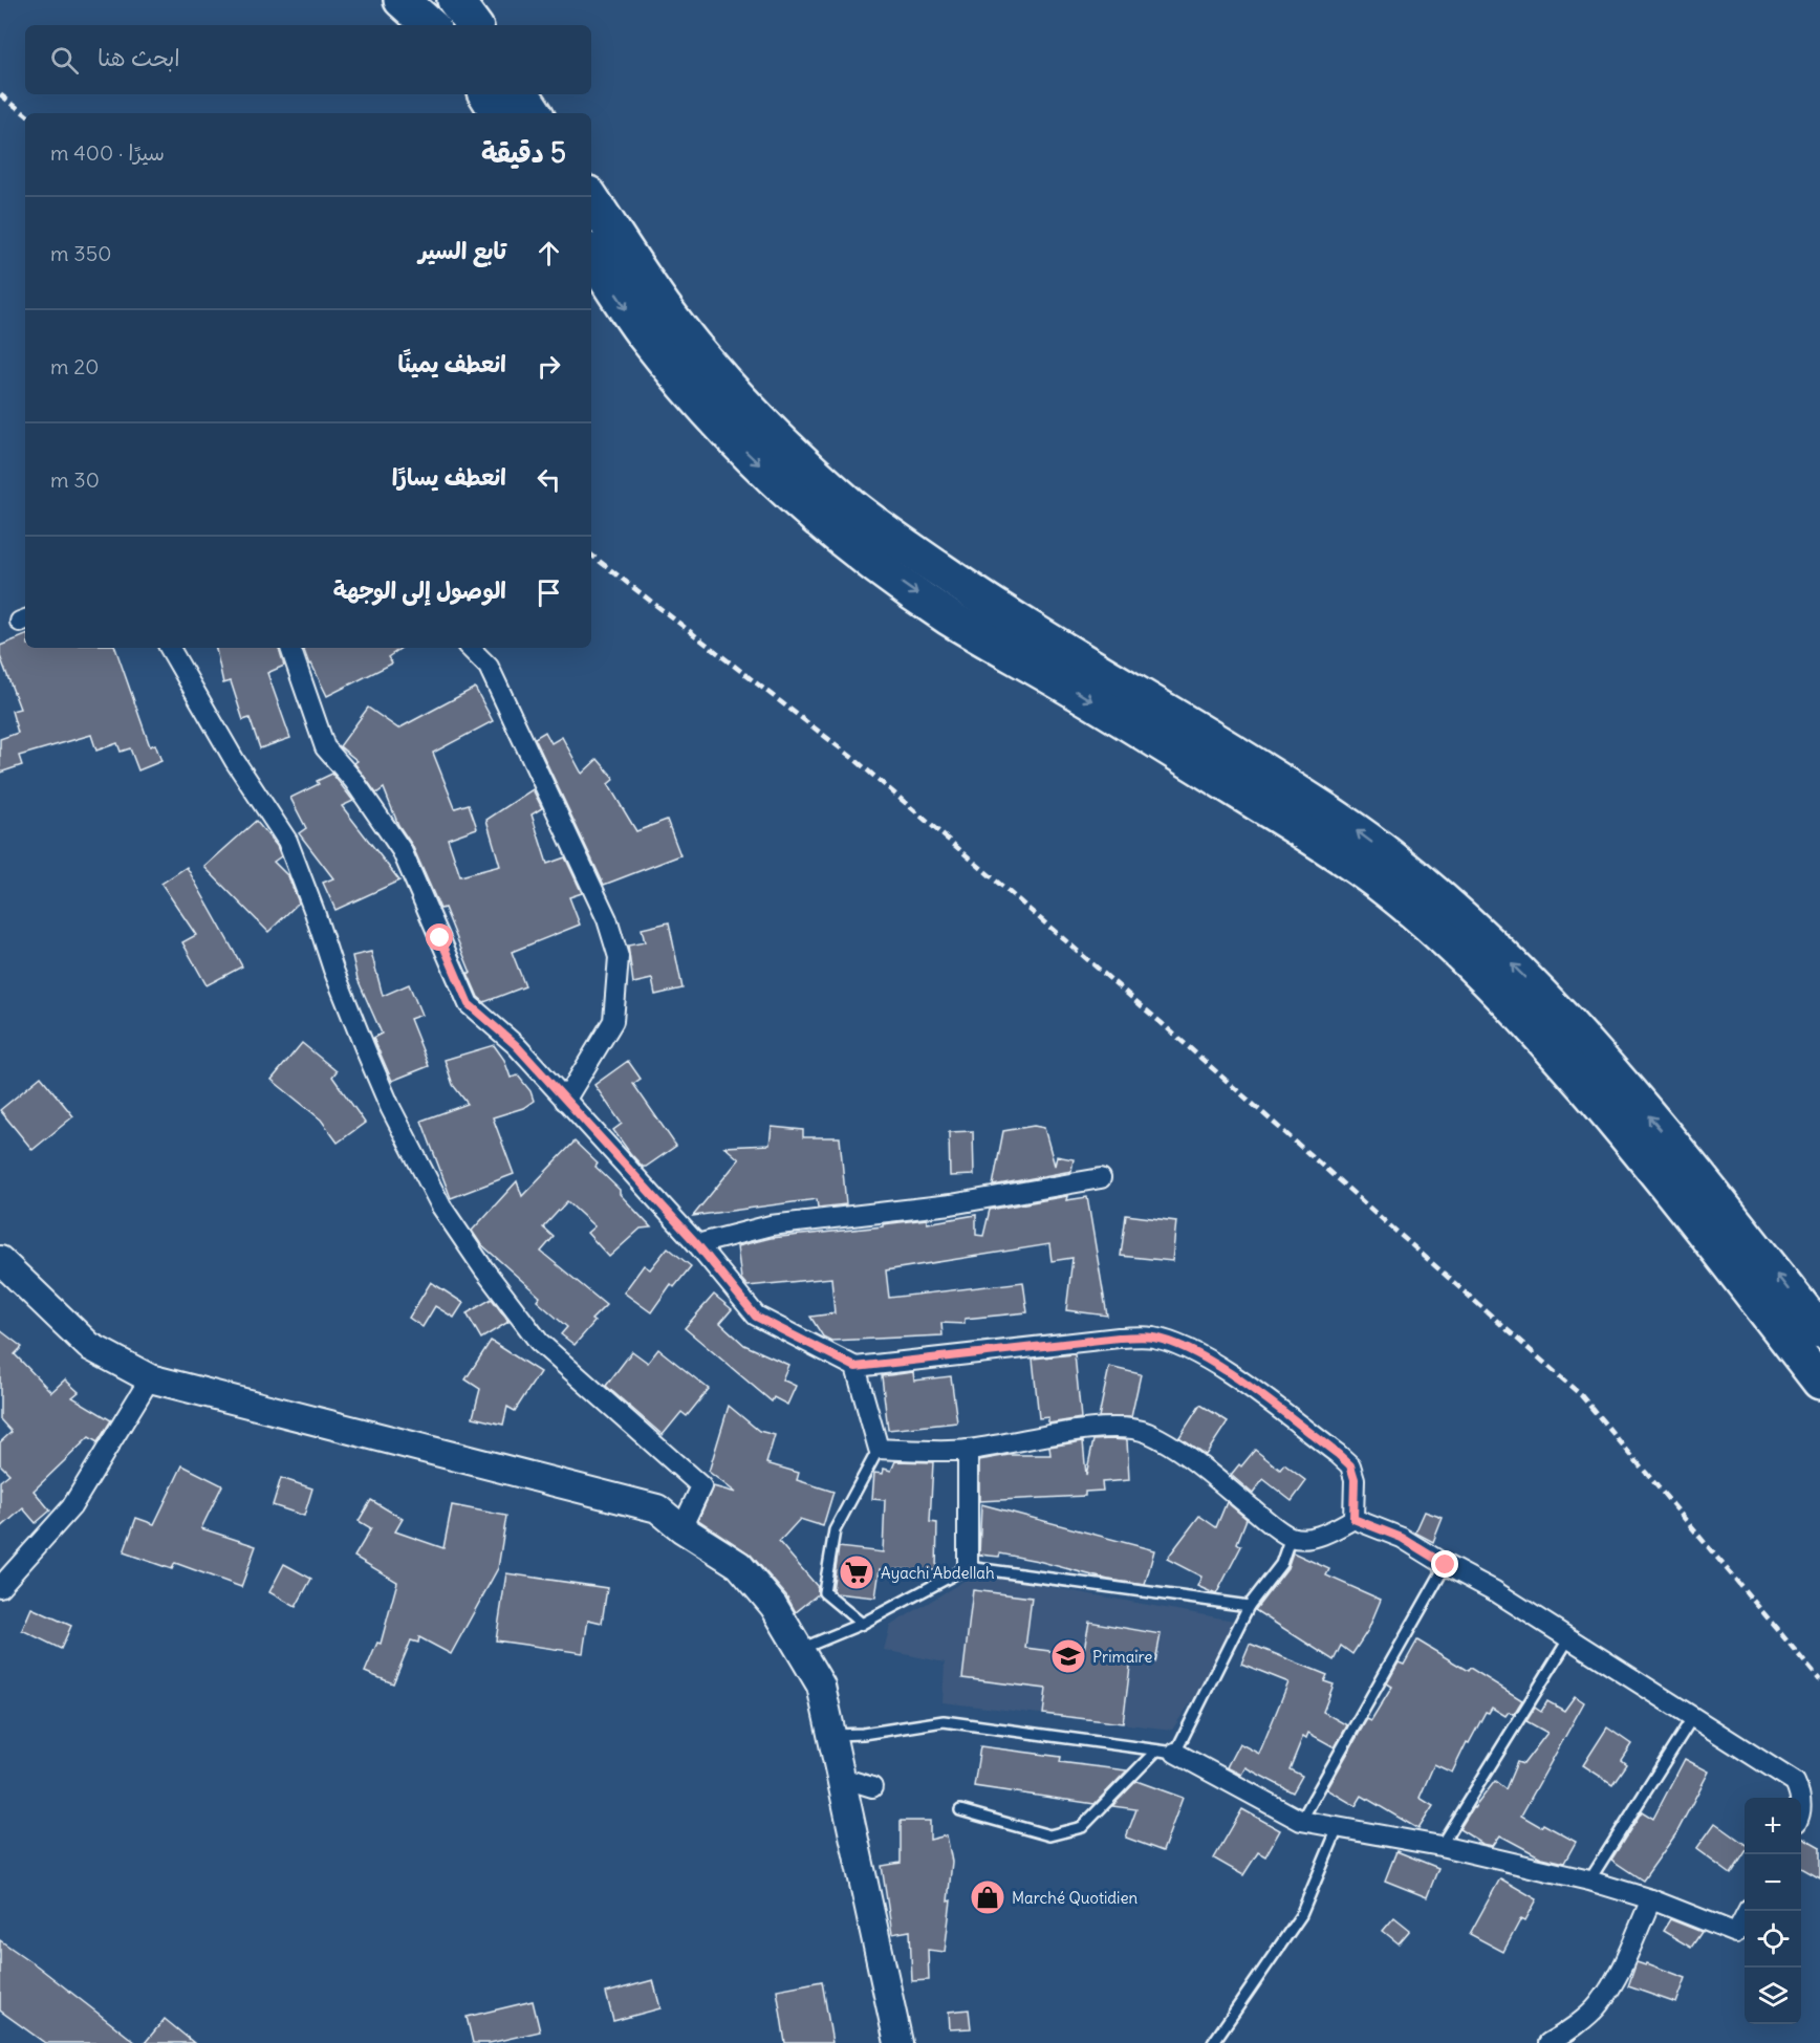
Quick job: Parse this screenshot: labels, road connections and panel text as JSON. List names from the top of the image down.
{
  "places": {
    "supermarket": ["Ayachi Abdellah"],
    "school or university": ["Primaire"],
    "shop": ["Marché Quotidien"]
  },
  "page": {
    "search": "ابحث هنا",
    "heading": ["5 دقيقة", "سيرًا · 400 m"],
    "list": [
      ["تابع السير", "350 m"],
      ["انعطف يمينًا", "20 m"],
      ["انعطف يسارًا", "30 m"],
      "الوصول إلى الوجهة"
    ],
    "map_buttons": ["+", "−"]
  }
}
